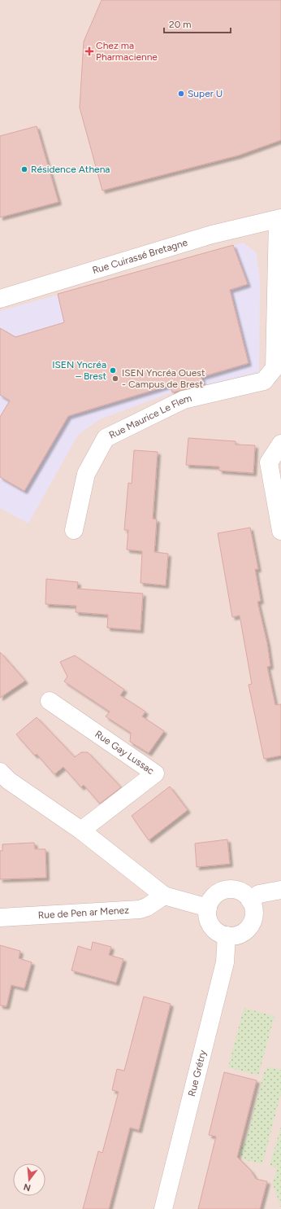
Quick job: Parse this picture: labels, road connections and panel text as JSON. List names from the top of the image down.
{
  "streets": {
    "street": [
      "Rue Cuirassé Bretagne",
      "Rue Maurice Le Flem",
      "Rue Gay Lussac",
      "Rue de Pen ar Menez",
      "Rue Grétry"
    ]
  },
  "crossings": [
    ["Rue Cuirassé Bretagne", "Rue Maurice Le Flem"]
  ],
  "places": {
    "health": ["Chez ma Pharmacienne"],
    "other": [
      "Super U",
      "Résidence Athena",
      "ISEN Yncréa – Brest",
      "ISEN Yncréa Ouest - Campus de Brest"
    ]
  },
  "scale_bar": "20 m",
  "north": "bottom"
}
